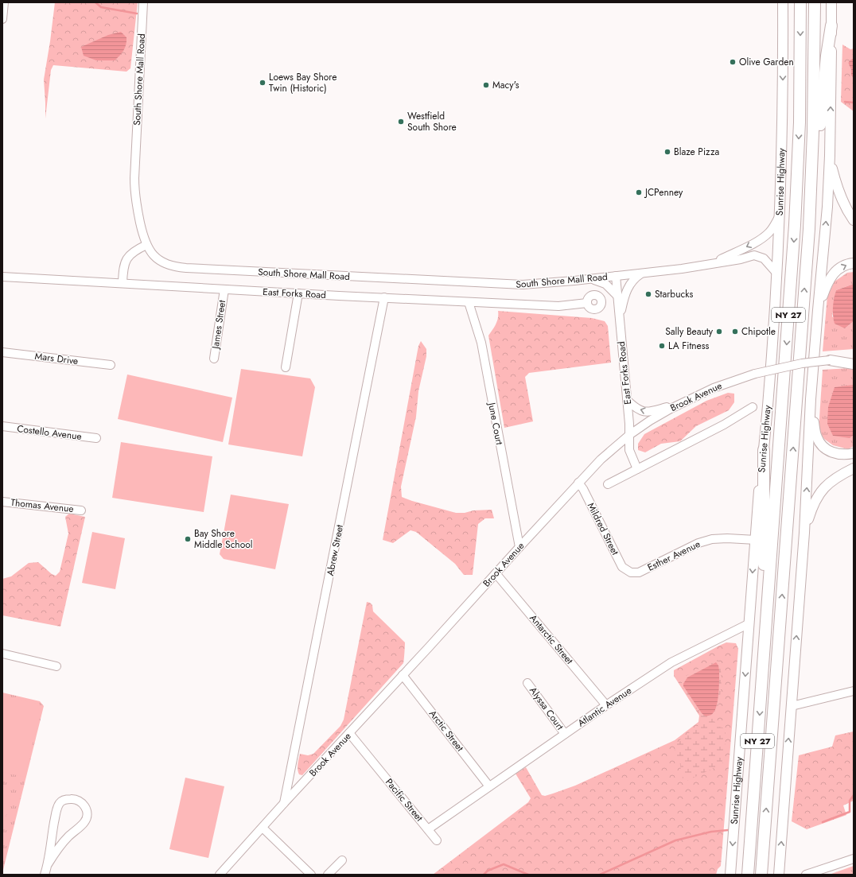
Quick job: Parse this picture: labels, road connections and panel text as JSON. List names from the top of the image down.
{
  "streets": {
    "highway": ["Sunrise Highway", "NY 27"],
    "street": [
      "South Shore Mall Road",
      "East Forks Road",
      "James Street",
      "Mars Drive",
      "Brook Avenue",
      "June Court",
      "Costello Avenue",
      "Thomas Avenue",
      "Mildred Street",
      "Abrew Street",
      "Esther Avenue",
      "Antarctic Street",
      "Atlantic Avenue",
      "Alyssa Court",
      "Arctic Street",
      "Pacific Street"
    ]
  },
  "crossings": [
    ["South Shore Mall Road", "Sunrise Highway"],
    ["South Shore Mall Road", "East Forks Road"],
    ["Sunrise Highway", "Esther Avenue"],
    ["Sunrise Highway", "Atlantic Avenue"],
    ["East Forks Road", "James Street"],
    ["East Forks Road", "Brook Avenue"],
    ["East Forks Road", "June Court"],
    ["East Forks Road", "Abrew Street"],
    ["Brook Avenue", "June Court"],
    ["Brook Avenue", "Mildred Street"],
    ["Brook Avenue", "Abrew Street"],
    ["Brook Avenue", "Antarctic Street"],
    ["Brook Avenue", "Arctic Street"],
    ["Brook Avenue", "Pacific Street"],
    ["Mildred Street", "Esther Avenue"],
    ["Antarctic Street", "Atlantic Avenue"],
    ["Atlantic Avenue", "Alyssa Court"],
    ["Atlantic Avenue", "Arctic Street"],
    ["Atlantic Avenue", "Pacific Street"]
  ],
  "places": [
    "Olive Garden",
    "Loews Bay Shore Twin (Historic)",
    "Macy's",
    "Westfield South Shore",
    "Blaze Pizza",
    "JCPenney",
    "Starbucks",
    "Sally Beauty",
    "Chipotle",
    "LA Fitness",
    "Bay Shore Middle School"
  ]
}
